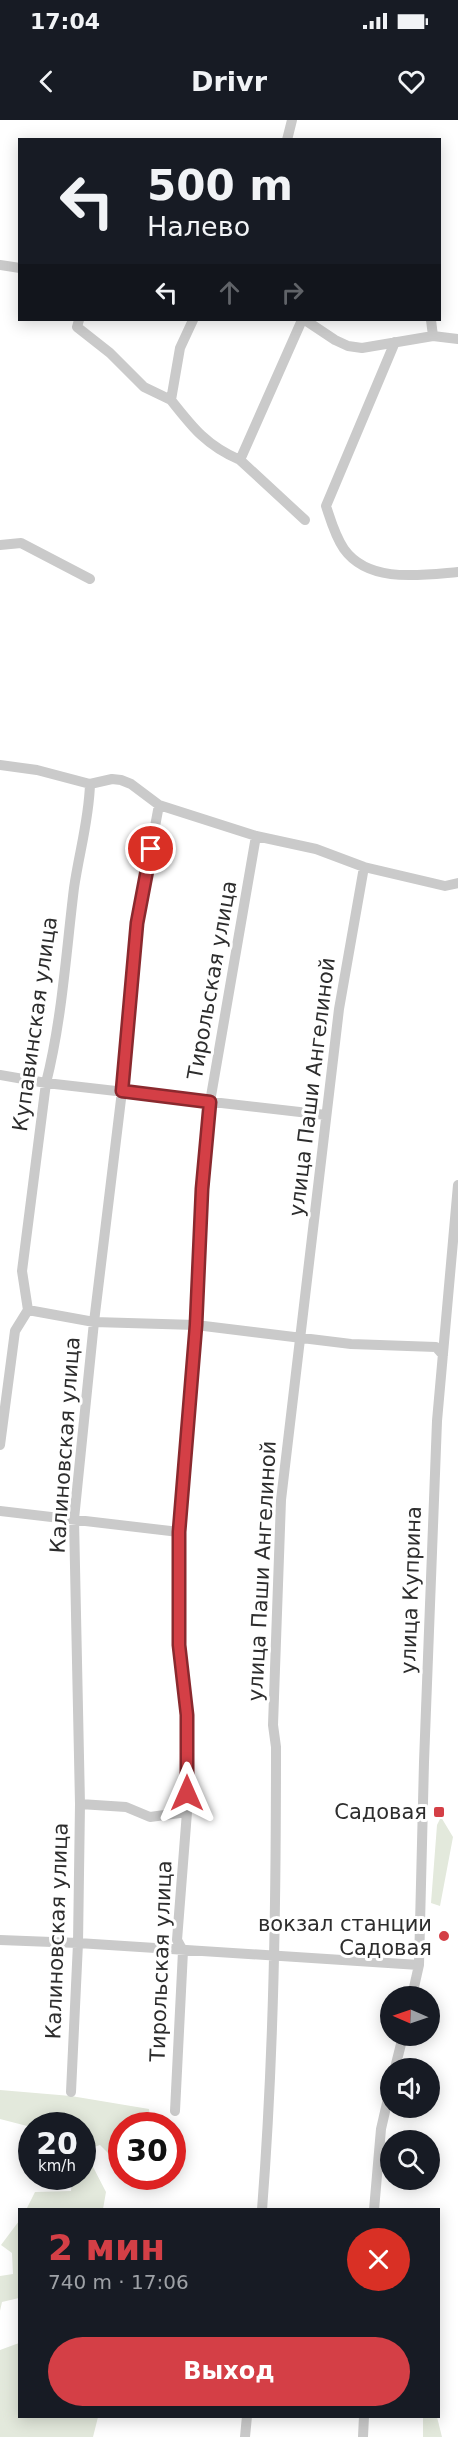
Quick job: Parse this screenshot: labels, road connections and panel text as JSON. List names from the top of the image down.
{
  "streets": {
    "street": [
      "Тирольская улица",
      "Купавинская улица",
      "улица Паши Ангелиной",
      "Калиновская улица",
      "улица Куприна"
    ]
  },
  "places": {
    "transit": ["Садовая"],
    "other": ["вокзал станции Садовая"]
  },
  "north": "left",
  "page": {
    "status": "17:04",
    "header": "Drivr",
    "turn": ["500 m", "Налево"],
    "speed": "20 km/h",
    "limit": "30",
    "heading": ["2 мин", "740 m · 17:06"],
    "buttons": "Выход"
  }
}
